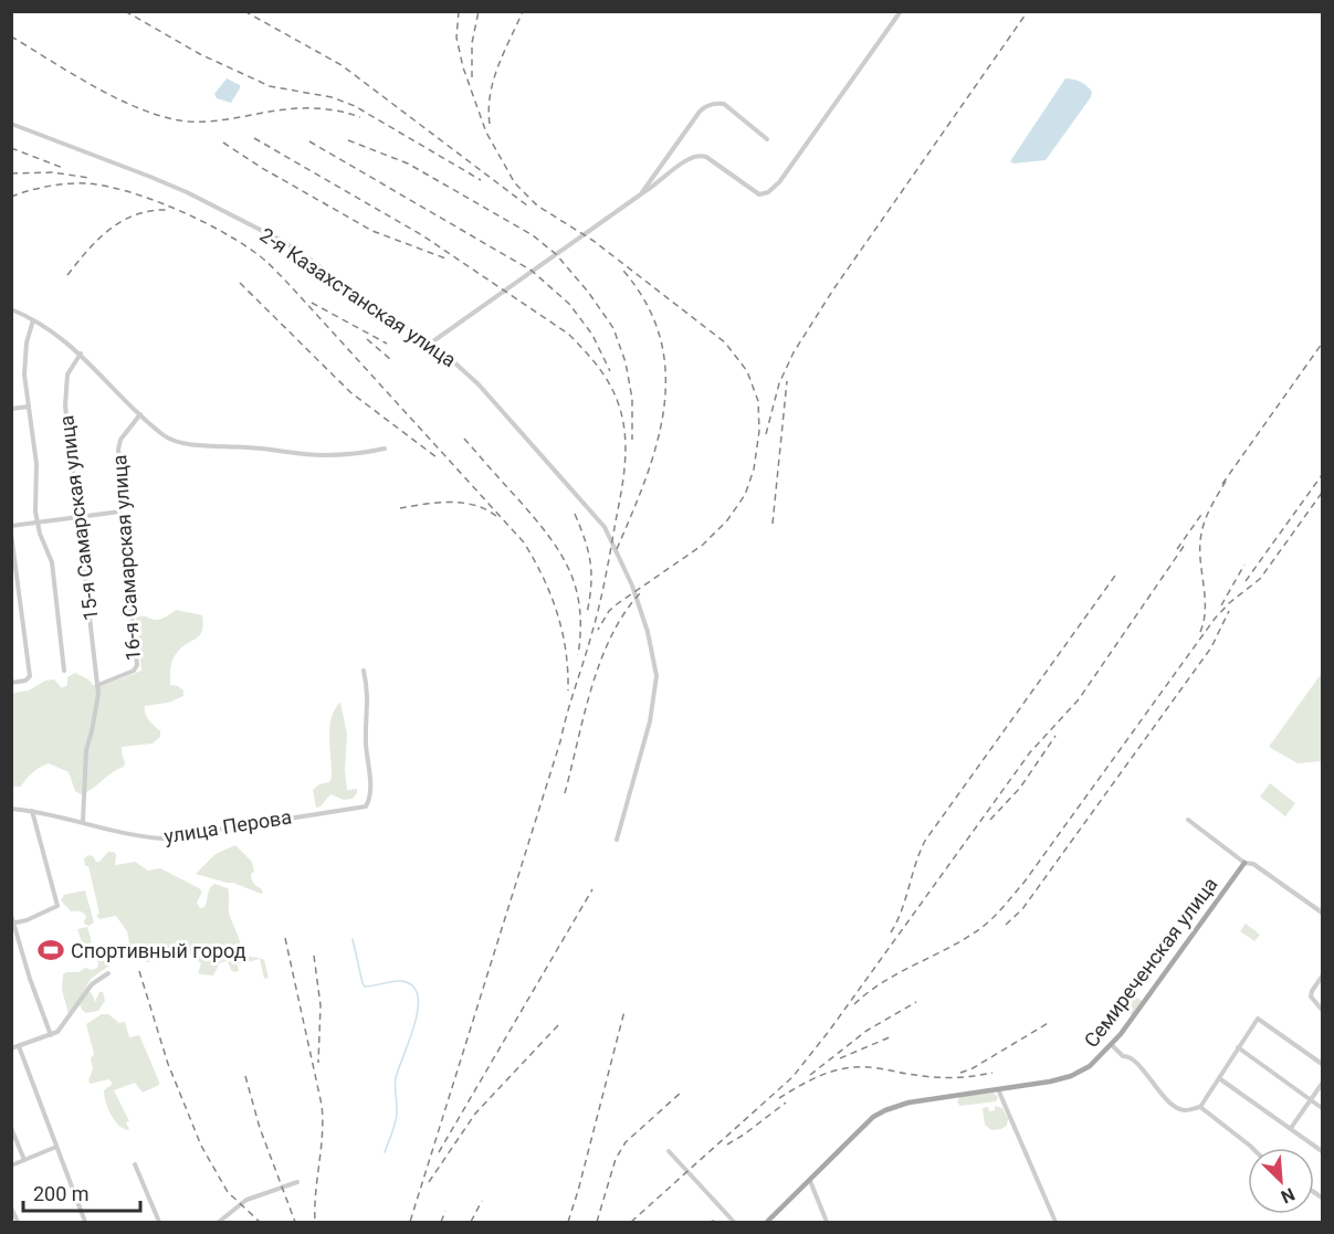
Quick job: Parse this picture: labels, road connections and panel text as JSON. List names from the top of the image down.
{
  "streets": {
    "main road": ["Семиреченская улица"],
    "street": [
      "2-я Казахстанская улица",
      "15-я Самарская улица",
      "16-я Самарская улица",
      "улица Перова"
    ]
  },
  "crossings": [
    ["15-я Самарская улица", "16-я Самарская улица"],
    ["15-я Самарская улица", "улица Перова"]
  ],
  "places": {
    "sports": ["Спортивный город"]
  },
  "scale_bar": "200 m",
  "north": "bottom right"
}
